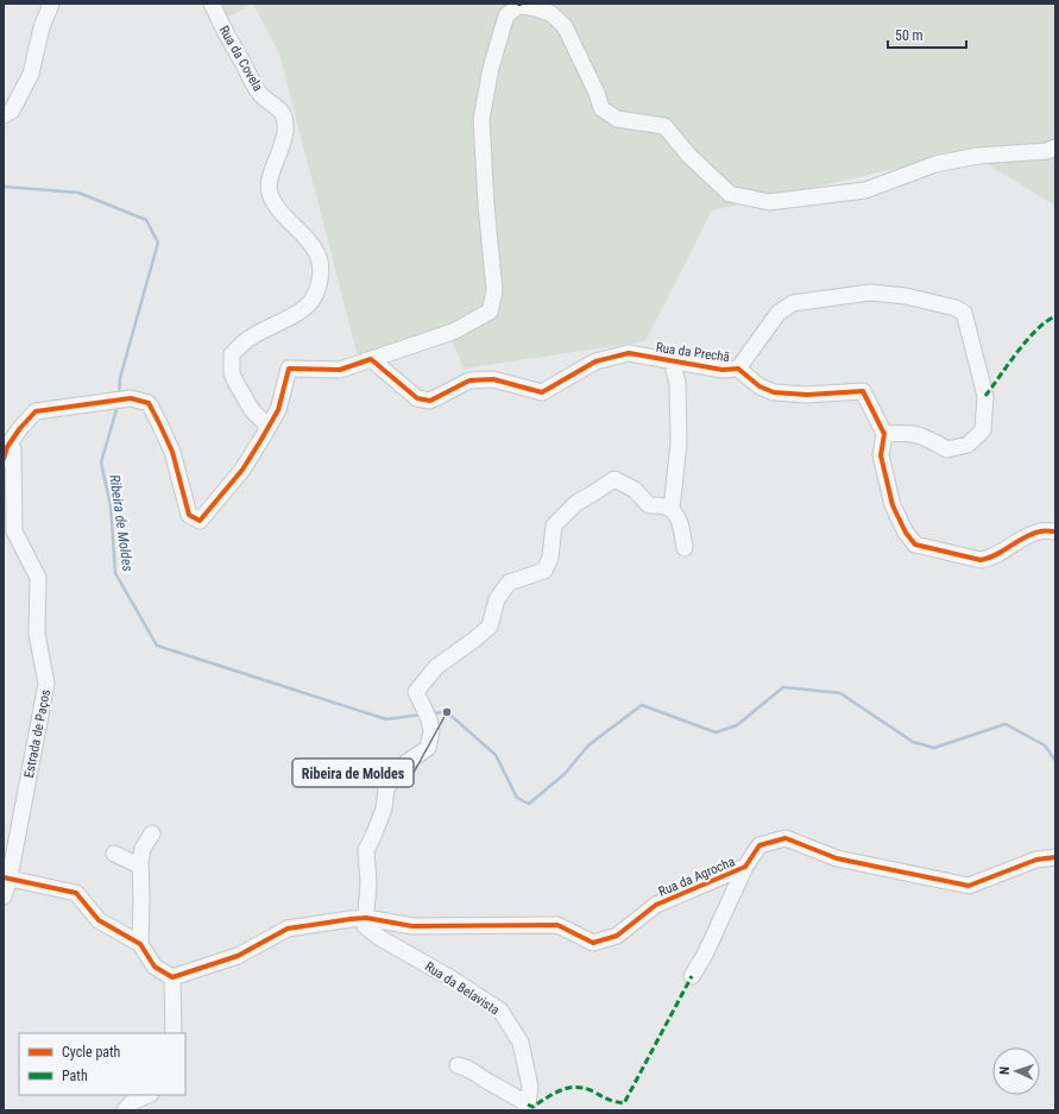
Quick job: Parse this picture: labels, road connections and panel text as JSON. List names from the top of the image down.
{
  "streets": {
    "street": [
      "Rua da Covela",
      "Rua da Prechã",
      "Estrada de Paços",
      "Rua da Agrocha",
      "Rua da Belavista"
    ]
  },
  "crossings": [
    ["Rua da Covela", "Estrada de Paços"],
    ["Rua da Prechã", "Estrada de Paços"],
    ["Rua da Agrocha", "Rua da Belavista"]
  ],
  "water": ["Ribeira de Moldes"],
  "places": ["Ribeira de Moldes"],
  "legend": ["Cycle path", "Path"],
  "scale_bar": "50 m",
  "north": "left"
}
